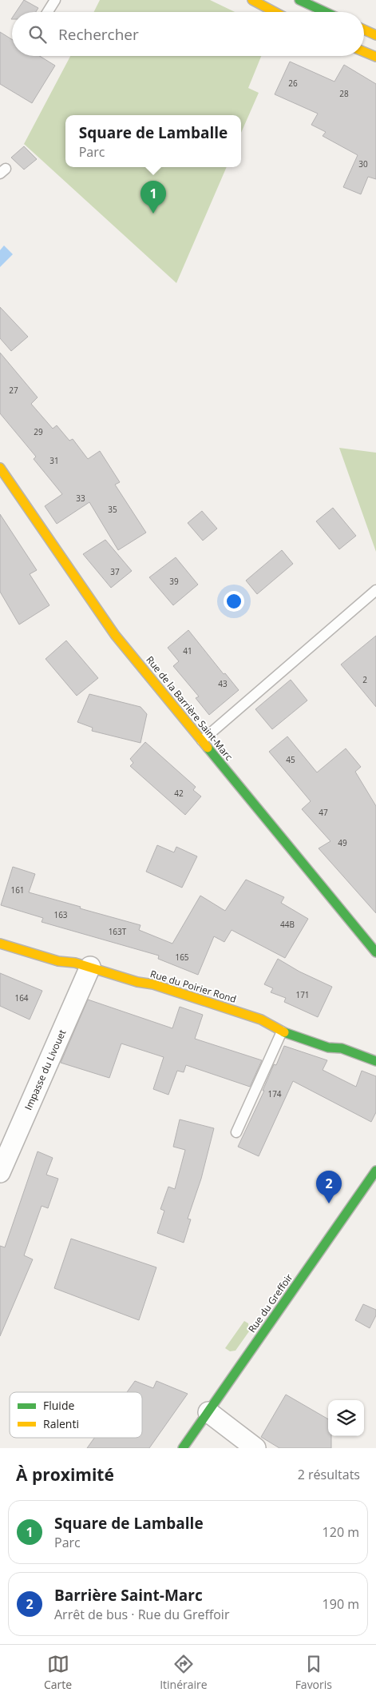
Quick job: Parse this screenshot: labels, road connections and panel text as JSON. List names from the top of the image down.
{
  "streets": {
    "street": [
      "Rue de la Barrière Saint-Marc",
      "Rue du Poirier Rond",
      "Impasse du Livouet",
      "Rue du Greffoir"
    ]
  },
  "crossings": [
    ["Rue du Poirier Rond", "Impasse du Livouet"]
  ],
  "house_numbers": [
    "26",
    "28",
    "30",
    "27",
    "29",
    "31",
    "33",
    "35",
    "37",
    "39",
    "41",
    "2",
    "43",
    "45",
    "42",
    "47",
    "49",
    "161",
    "163",
    "44B",
    "163T",
    "165",
    "171",
    "164",
    "174"
  ],
  "legend": ["Fluide", "Ralenti"],
  "page": {
    "search": "Rechercher",
    "popup": ["Square de Lamballe", "Parc"],
    "pins": ["1", "2"],
    "heading": ["À proximité", "2 résultats"],
    "list": [
      {
        "mark": "1",
        "name": "Square de Lamballe",
        "note": "Parc",
        "value": "120 m"
      },
      {
        "mark": "2",
        "name": "Barrière Saint-Marc",
        "note": "Arrêt de bus · Rue du Greffoir",
        "value": "190 m"
      }
    ],
    "nav": ["Carte", "Itinéraire", "Favoris"]
  }
}
